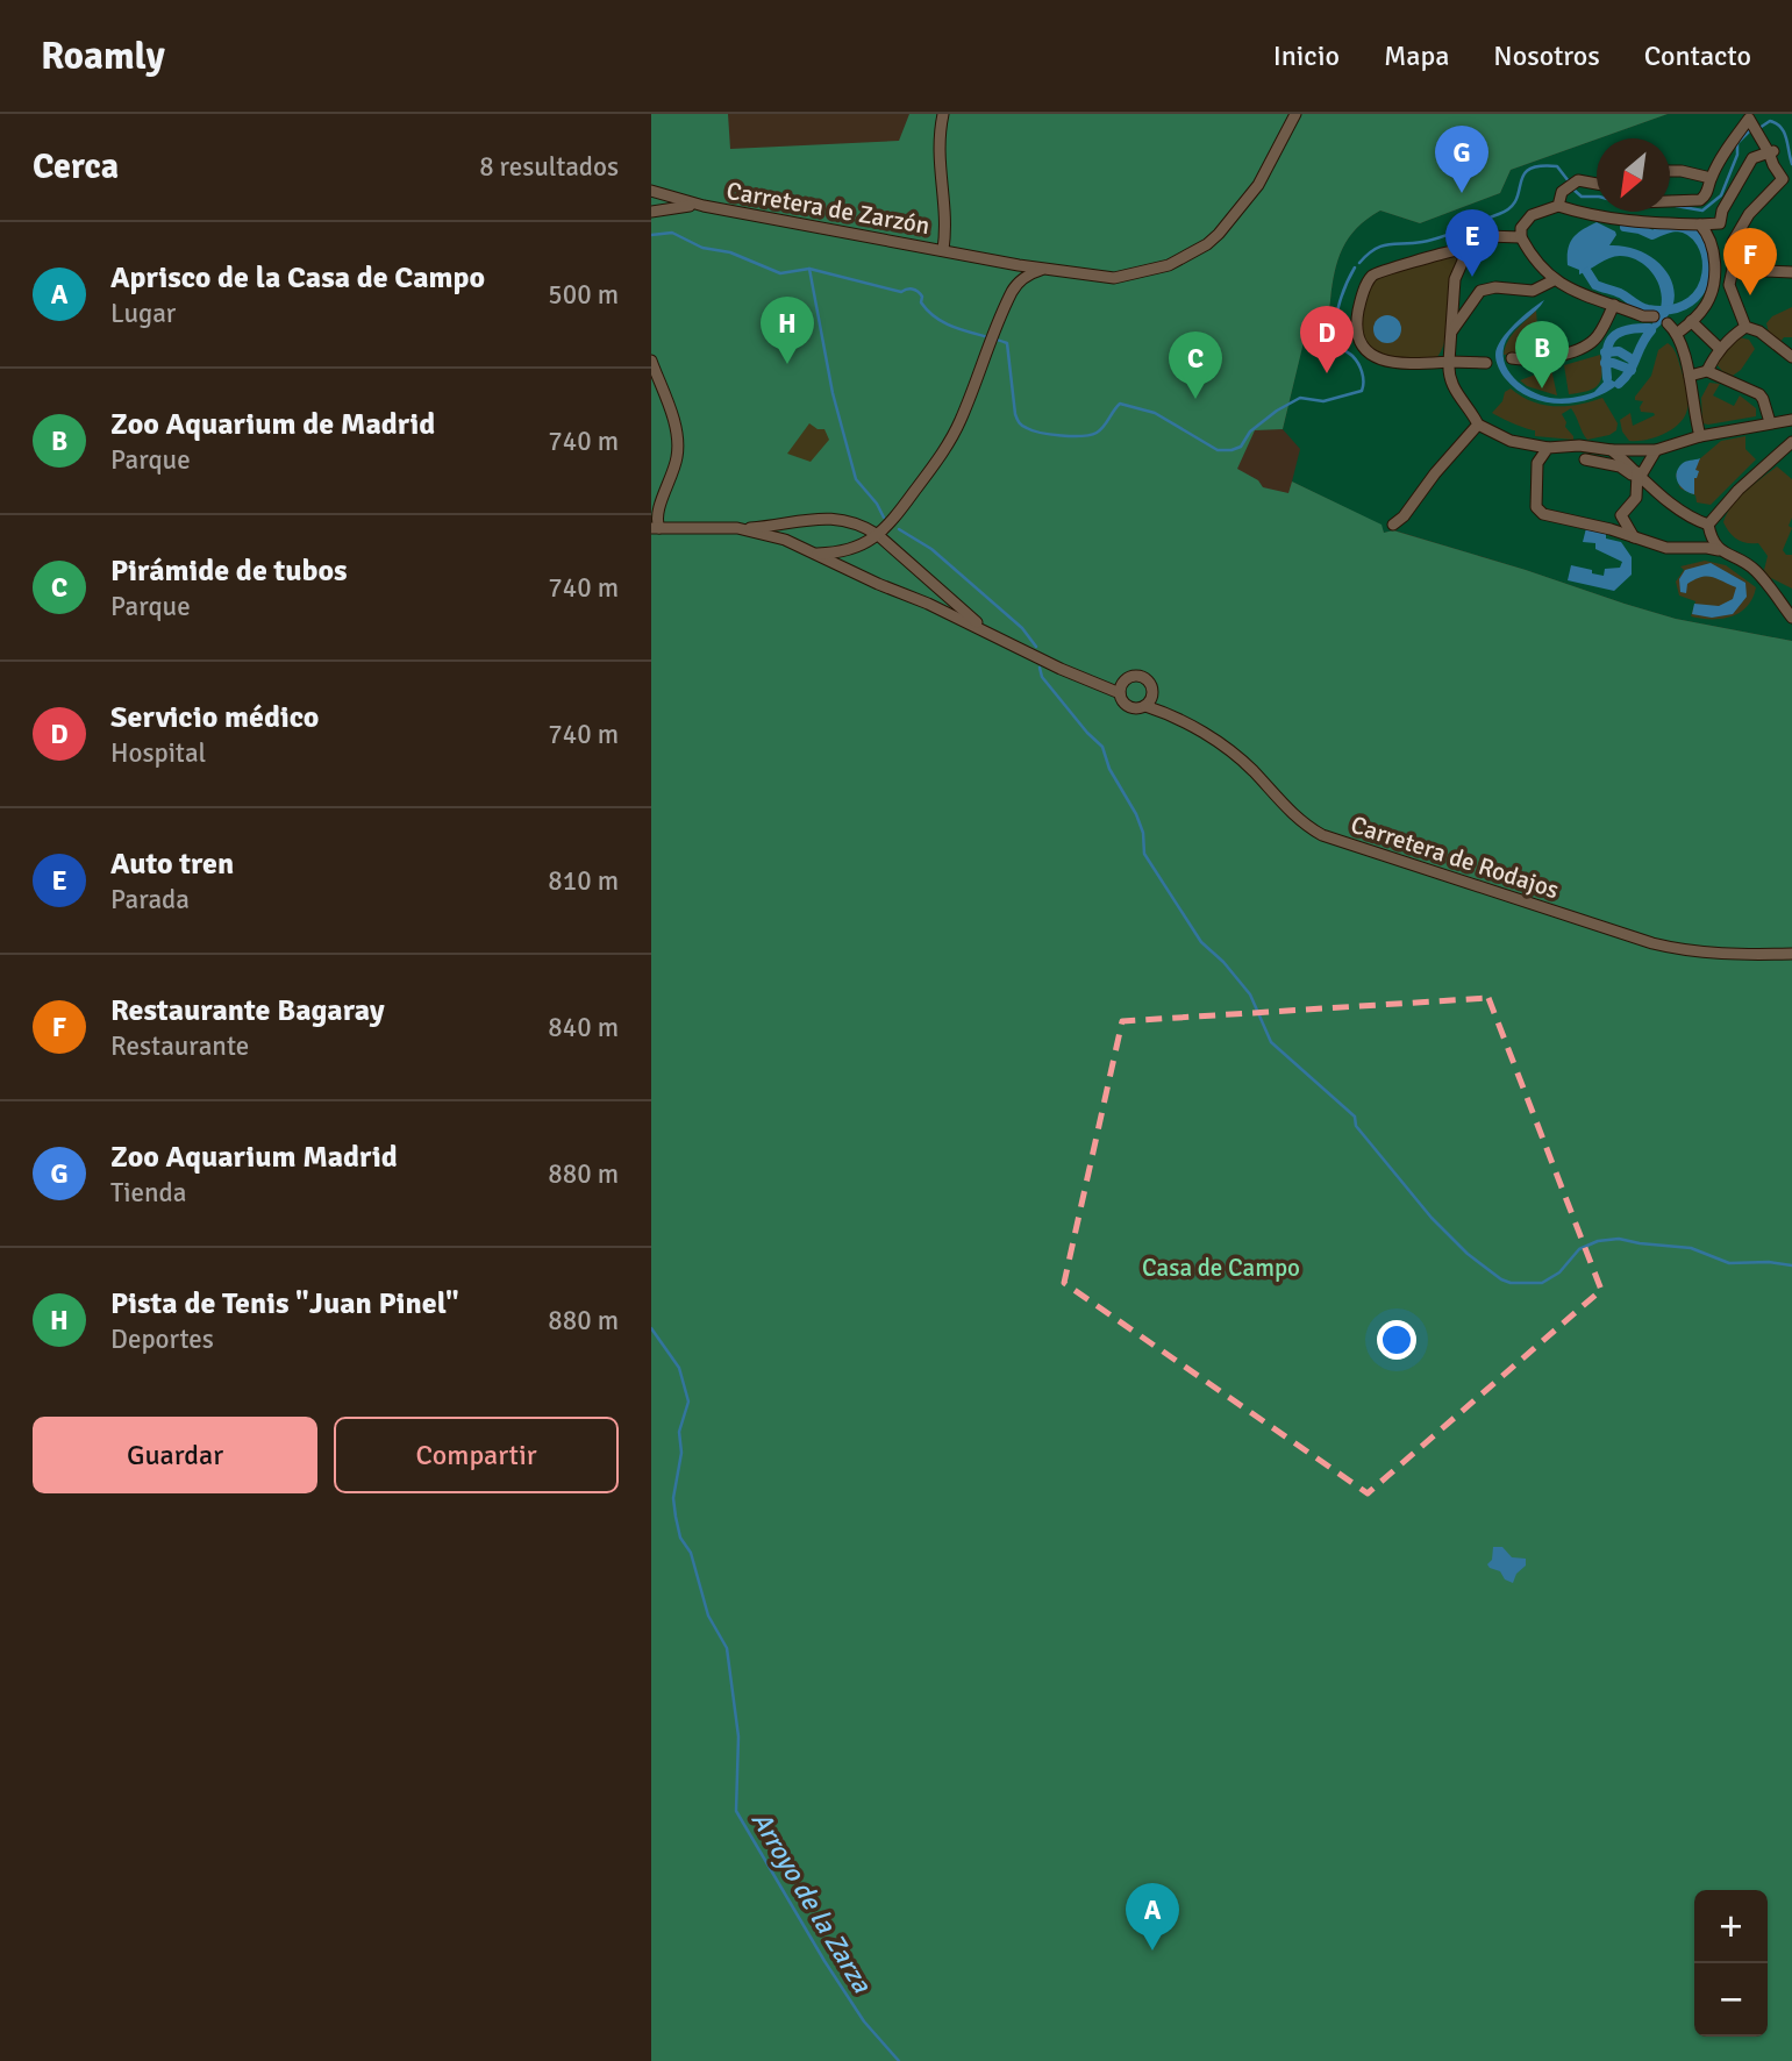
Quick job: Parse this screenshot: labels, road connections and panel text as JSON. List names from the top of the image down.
{
  "streets": {
    "street": ["Carretera de Zarzón", "Carretera de Rodajos"]
  },
  "water": ["Arroyo de la Zarza"],
  "parks": ["Casa de Campo"],
  "north": "bottom left",
  "page": {
    "header": "Roamly",
    "nav": [
      "Inicio",
      "Mapa",
      "Nosotros",
      "Contacto"
    ],
    "heading": ["Cerca", "8 resultados"],
    "pins": [
      "G",
      "E",
      "F",
      "H",
      "D",
      "B",
      "C",
      "A"
    ],
    "list": [
      {
        "mark": "A",
        "name": "Aprisco de la Casa de Campo",
        "note": "Lugar",
        "value": "500 m"
      },
      {
        "mark": "B",
        "name": "Zoo Aquarium de Madrid",
        "note": "Parque",
        "value": "740 m"
      },
      {
        "mark": "C",
        "name": "Pirámide de tubos",
        "note": "Parque",
        "value": "740 m"
      },
      {
        "mark": "D",
        "name": "Servicio médico",
        "note": "Hospital",
        "value": "740 m"
      },
      {
        "mark": "E",
        "name": "Auto tren",
        "note": "Parada",
        "value": "810 m"
      },
      {
        "mark": "F",
        "name": "Restaurante Bagaray",
        "note": "Restaurante",
        "value": "840 m"
      },
      {
        "mark": "G",
        "name": "Zoo Aquarium Madrid",
        "note": "Tienda",
        "value": "880 m"
      },
      {
        "mark": "H",
        "name": "Pista de Tenis \"Juan Pinel\"",
        "note": "Deportes",
        "value": "880 m"
      }
    ],
    "buttons": ["Guardar", "Compartir"],
    "map_buttons": ["+", "−"]
  }
}
